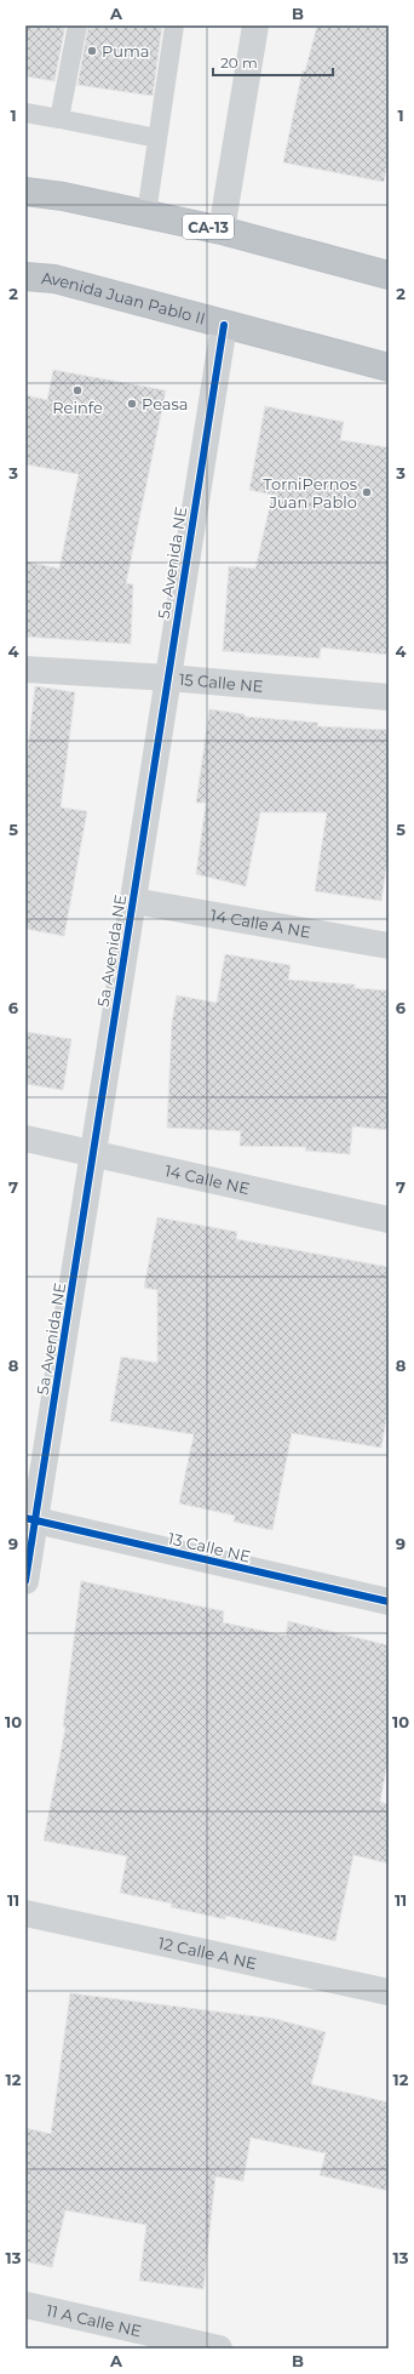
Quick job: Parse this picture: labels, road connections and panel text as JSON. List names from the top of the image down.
{
  "streets": {
    "highway": ["CA-13", "Avenida Juan Pablo II"],
    "street": [
      "5a Avenida NE",
      "15 Calle NE",
      "14 Calle A NE",
      "14 Calle NE",
      "13 Calle NE",
      "12 Calle A NE",
      "11 A Calle NE"
    ]
  },
  "crossings": [
    ["Avenida Juan Pablo II", "5a Avenida NE"],
    ["5a Avenida NE", "15 Calle NE"],
    ["5a Avenida NE", "14 Calle A NE"],
    ["5a Avenida NE", "14 Calle NE"],
    ["5a Avenida NE", "13 Calle NE"]
  ],
  "places": [
    "Puma",
    "Reinfe",
    "Peasa",
    "TorniPernos Juan Pablo"
  ],
  "scale_bar": "20 m",
  "grid": {
    "columns": ["A", "B"],
    "rows": [
      "1",
      "2",
      "3",
      "4",
      "5",
      "6",
      "7",
      "8",
      "9",
      "10",
      "11",
      "12",
      "13"
    ]
  }
}
